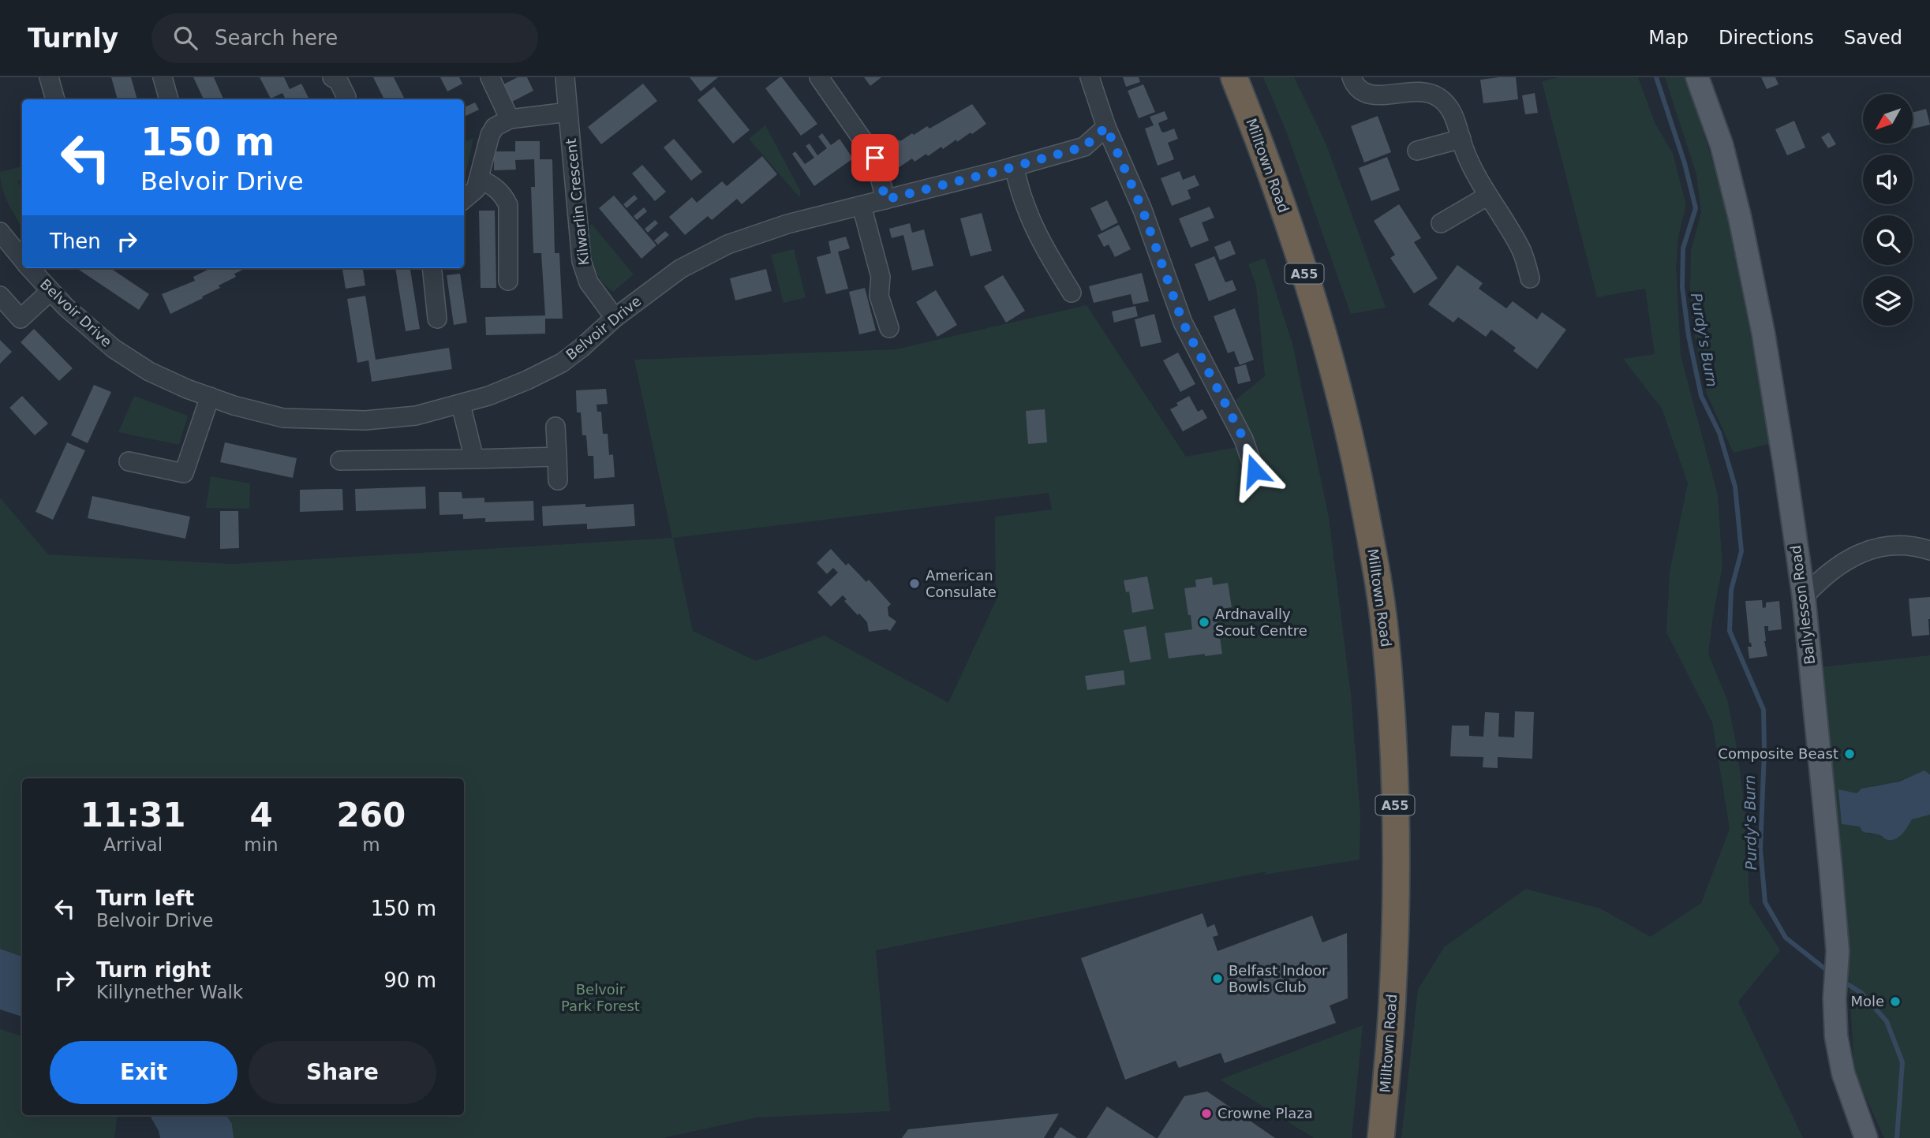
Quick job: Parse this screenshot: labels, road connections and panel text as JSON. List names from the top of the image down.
{
  "streets": {
    "highway": ["Milltown Road", "A55"],
    "main road": ["Ballylesson Road"],
    "street": ["Kilwarlin Crescent", "Belvoir Drive"]
  },
  "crossings": [
    ["Kilwarlin Crescent", "Belvoir Drive"]
  ],
  "water": ["Purdy's Burn"],
  "parks": ["Belvoir Park Forest"],
  "places": [
    "American Consulate",
    "Ardnavally Scout Centre",
    "Composite Beast",
    "Belfast Indoor Bowls Club",
    "Mole",
    "Crowne Plaza"
  ],
  "north": "bottom left",
  "page": {
    "header": "Turnly",
    "search": "Search here",
    "nav": ["Map", "Directions", "Saved"],
    "turn": ["150 m", "Belvoir Drive"],
    "then": "Then",
    "eta": [
      "11:31",
      "Arrival",
      "4",
      "min",
      "260",
      "m"
    ],
    "list": [
      {
        "name": "Turn left",
        "note": "Belvoir Drive",
        "value": "150 m"
      },
      {
        "name": "Turn right",
        "note": "Killynether Walk",
        "value": "90 m"
      }
    ],
    "buttons": ["Exit", "Share"]
  }
}
